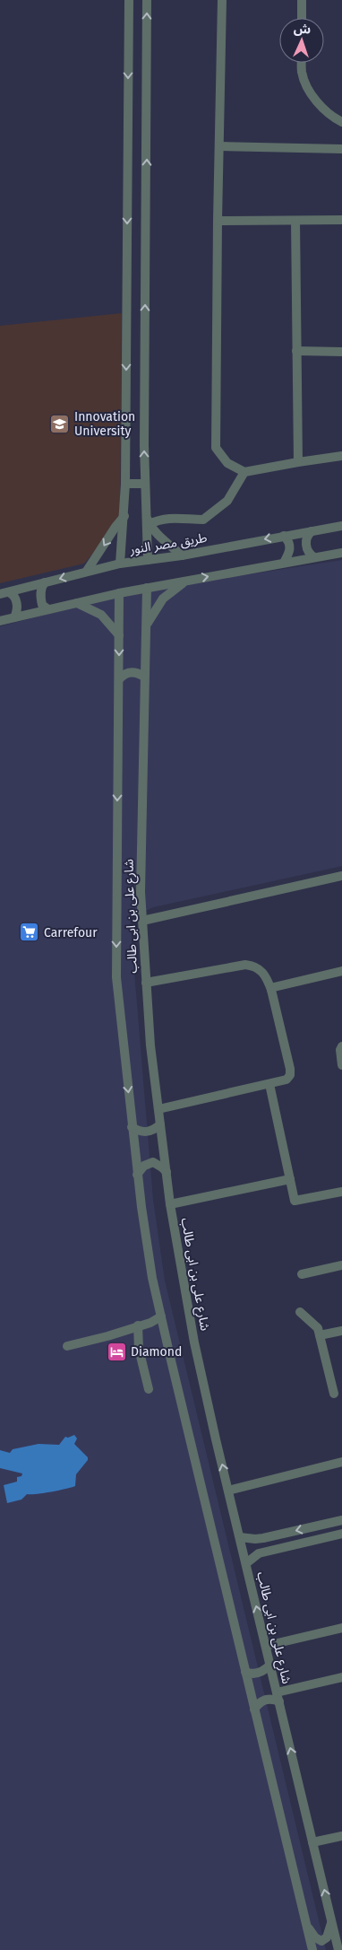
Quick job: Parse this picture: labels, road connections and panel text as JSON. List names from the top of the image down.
{
  "streets": {
    "street": ["طريق مصر النور", "شارع على بن ابى طالب"]
  },
  "places": {
    "school or university": ["Innovation University"],
    "supermarket": ["Carrefour"],
    "hotel": ["Diamond"]
  },
  "north": "top"
}
